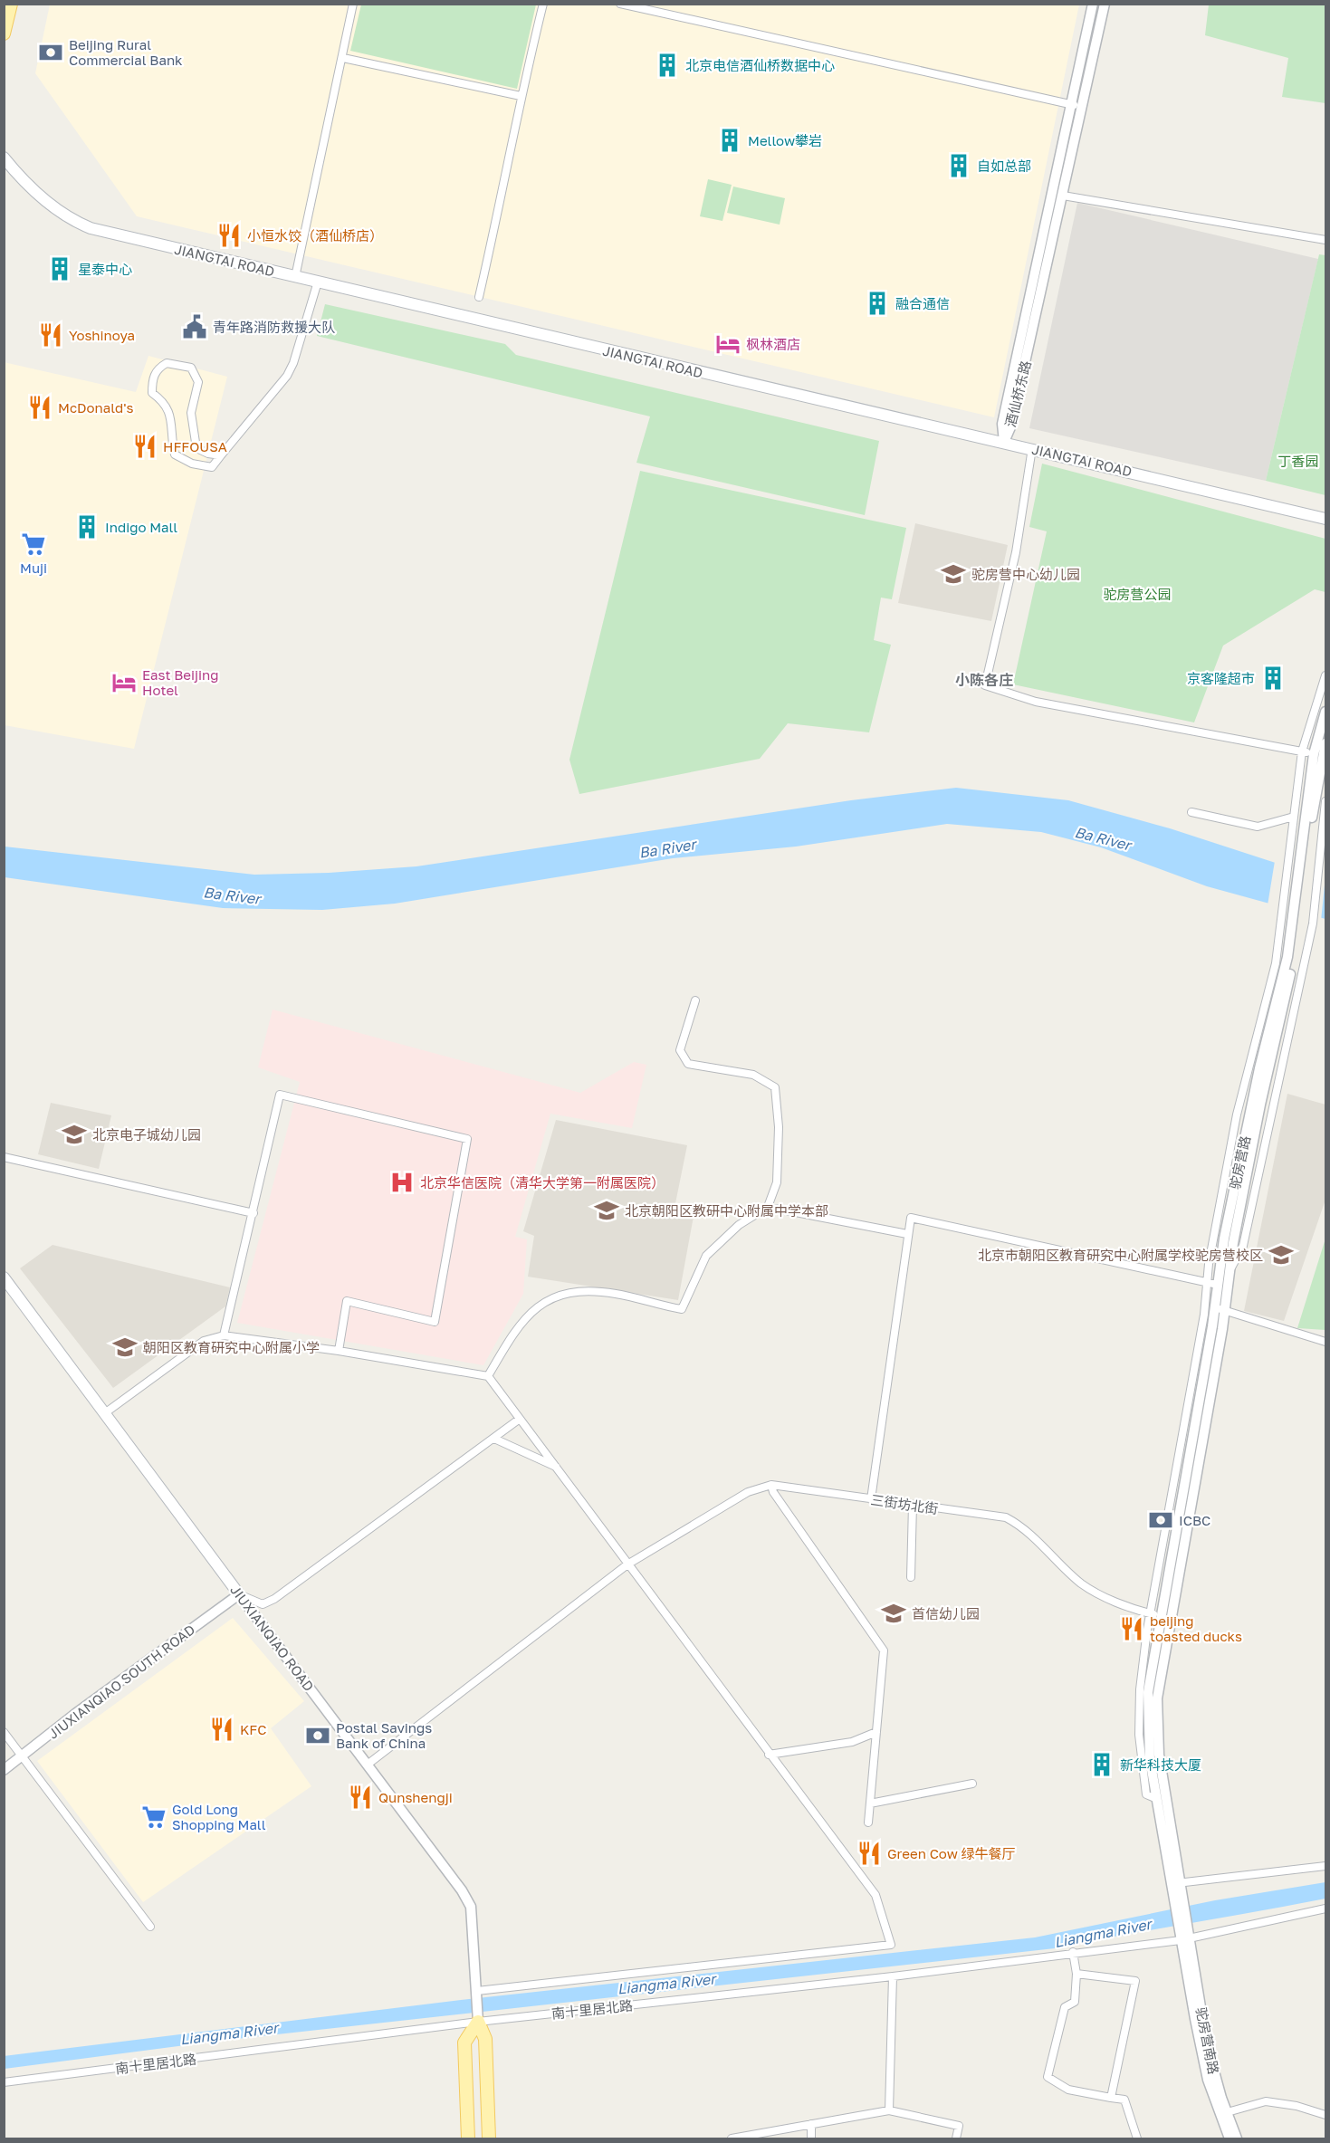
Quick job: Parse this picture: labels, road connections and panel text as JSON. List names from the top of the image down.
{
  "streets": {
    "main road": ["JIANGTAI ROAD", "JIUXIANQIAO ROAD"],
    "street": [
      "酒仙桥东路",
      "驼房营路",
      "三街坊北街",
      "JIUXIANQIAO SOUTH ROAD",
      "南十里居北路",
      "驼房营南路"
    ]
  },
  "crossings": [
    ["JIANGTAI ROAD", "酒仙桥东路"],
    ["驼房营路", "三街坊北街"],
    ["三街坊北街", "JIUXIANQIAO ROAD"],
    ["JIUXIANQIAO ROAD", "JIUXIANQIAO SOUTH ROAD"],
    ["JIUXIANQIAO ROAD", "南十里居北路"],
    ["南十里居北路", "驼房营南路"]
  ],
  "districts": ["小陈各庄"],
  "water": ["Ba River", "Liangma River"],
  "parks": ["丁香园", "驼房营公园"],
  "places": {
    "bank": ["Beijing Rural Commercial Bank", "ICBC", "Postal Savings Bank of China"],
    "building": [
      "北京电信酒仙桥数据中心",
      "Mellow攀岩",
      "自如总部",
      "星泰中心",
      "融合通信",
      "Indigo Mall",
      "京客隆超市",
      "新华科技大厦"
    ],
    "restaurant": [
      "小恒水饺（酒仙桥店）",
      "Yoshinoya",
      "McDonald's",
      "HFFOUSA",
      "beijing toasted ducks",
      "KFC",
      "Qunshengji",
      "Green Cow 绿牛餐厅"
    ],
    "public building": ["青年路消防救援大队"],
    "hotel": ["枫林酒店", "East Beijing Hotel"],
    "supermarket": ["Muji", "Gold Long Shopping Mall"],
    "school or university": [
      "驼房营中心幼儿园",
      "北京电子城幼儿园",
      "北京朝阳区教研中心附属中学本部",
      "北京市朝阳区教育研究中心附属学校驼房营校区",
      "朝阳区教育研究中心附属小学",
      "首信幼儿园"
    ],
    "hospital": ["北京华信医院（清华大学第一附属医院）"]
  }
}
